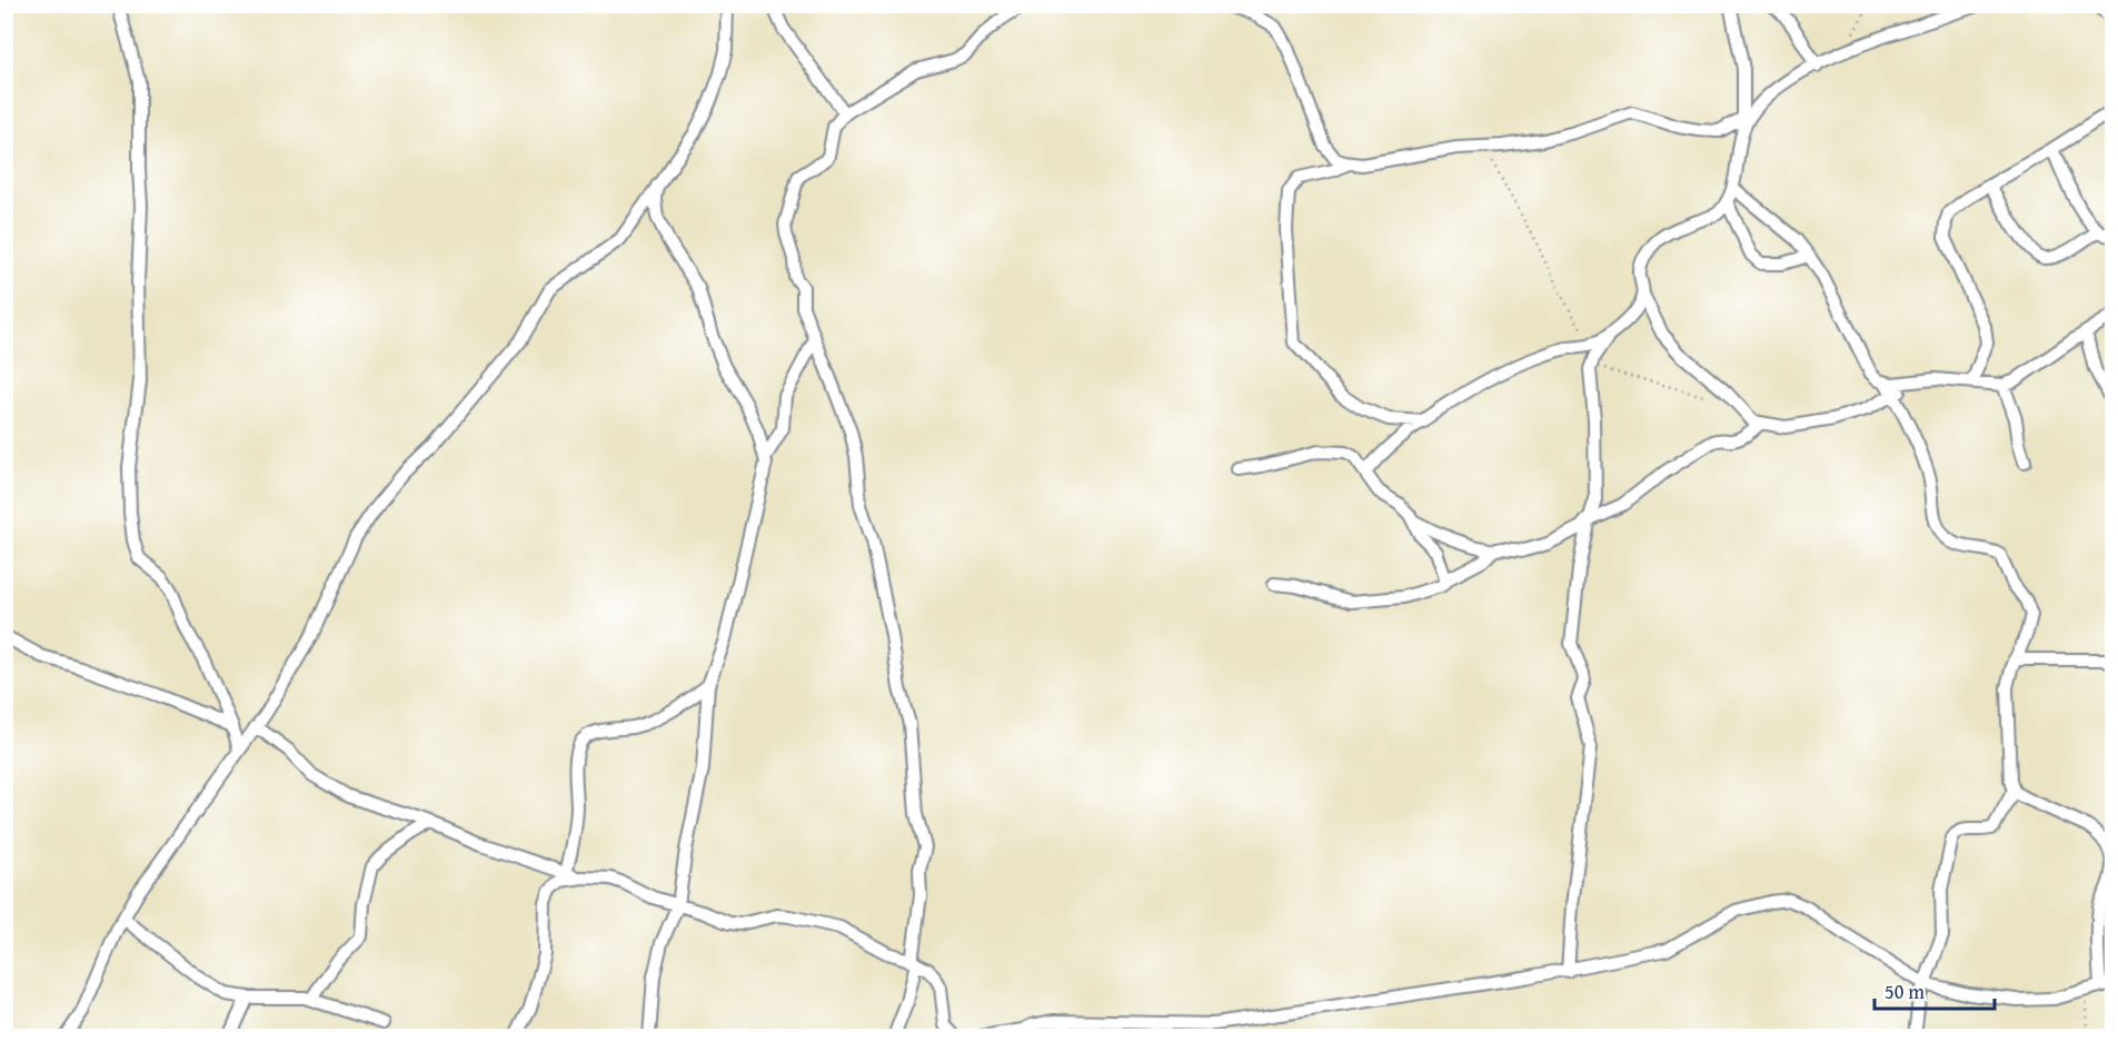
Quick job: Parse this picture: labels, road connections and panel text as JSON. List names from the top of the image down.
{
  "scale_bar": "50 m"
}
